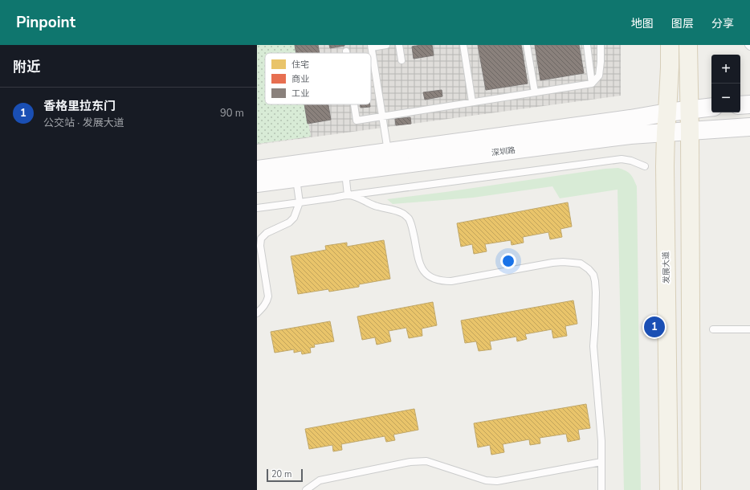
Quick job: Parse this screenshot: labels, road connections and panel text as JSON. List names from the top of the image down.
{
  "streets": {
    "main road": ["发展大道"],
    "street": ["深圳路"]
  },
  "crossings": [
    ["深圳路", "发展大道"]
  ],
  "legend": ["住宅", "商业", "工业"],
  "scale_bar": "20 m",
  "page": {
    "header": "Pinpoint",
    "nav": ["地图", "图层", "分享"],
    "heading": "附近",
    "map_buttons": ["+", "−"],
    "list": [
      {
        "mark": "1",
        "name": "香格里拉东门",
        "note": "公交站 · 发展大道",
        "value": "90 m"
      }
    ],
    "pins": "1",
    "scale": "20 m"
  }
}
